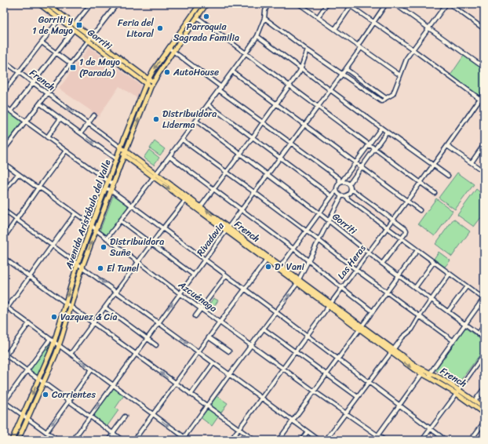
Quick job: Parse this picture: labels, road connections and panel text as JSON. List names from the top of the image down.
{
  "streets": {
    "main road": ["Gorriti", "French", "Avenida Aristóbulo del Valle"],
    "street": ["Rivadavia", "Las Heras", "Azcuénaga"]
  },
  "crossings": [
    ["Gorriti", "Avenida Aristóbulo del Valle"],
    ["Gorriti", "Rivadavia"],
    ["Gorriti", "Las Heras"],
    ["French", "Avenida Aristóbulo del Valle"],
    ["French", "Rivadavia"],
    ["French", "Las Heras"],
    ["Avenida Aristóbulo del Valle", "Azcuénaga"],
    ["Rivadavia", "Azcuénaga"],
    ["Las Heras", "Azcuénaga"]
  ],
  "places": {
    "other": [
      "Parroquia Sagrada Familia",
      "Feria del Litoral",
      "AutoHouse",
      "Distribuidora Liderma",
      "Distribuidora Suñe",
      "D' Vani",
      "El Tunel",
      "Vazquez & Cía",
      "Corrientes"
    ],
    "transit": ["Gorriti y 1 de Mayo", "1 de Mayo (Parada)"]
  }
}
